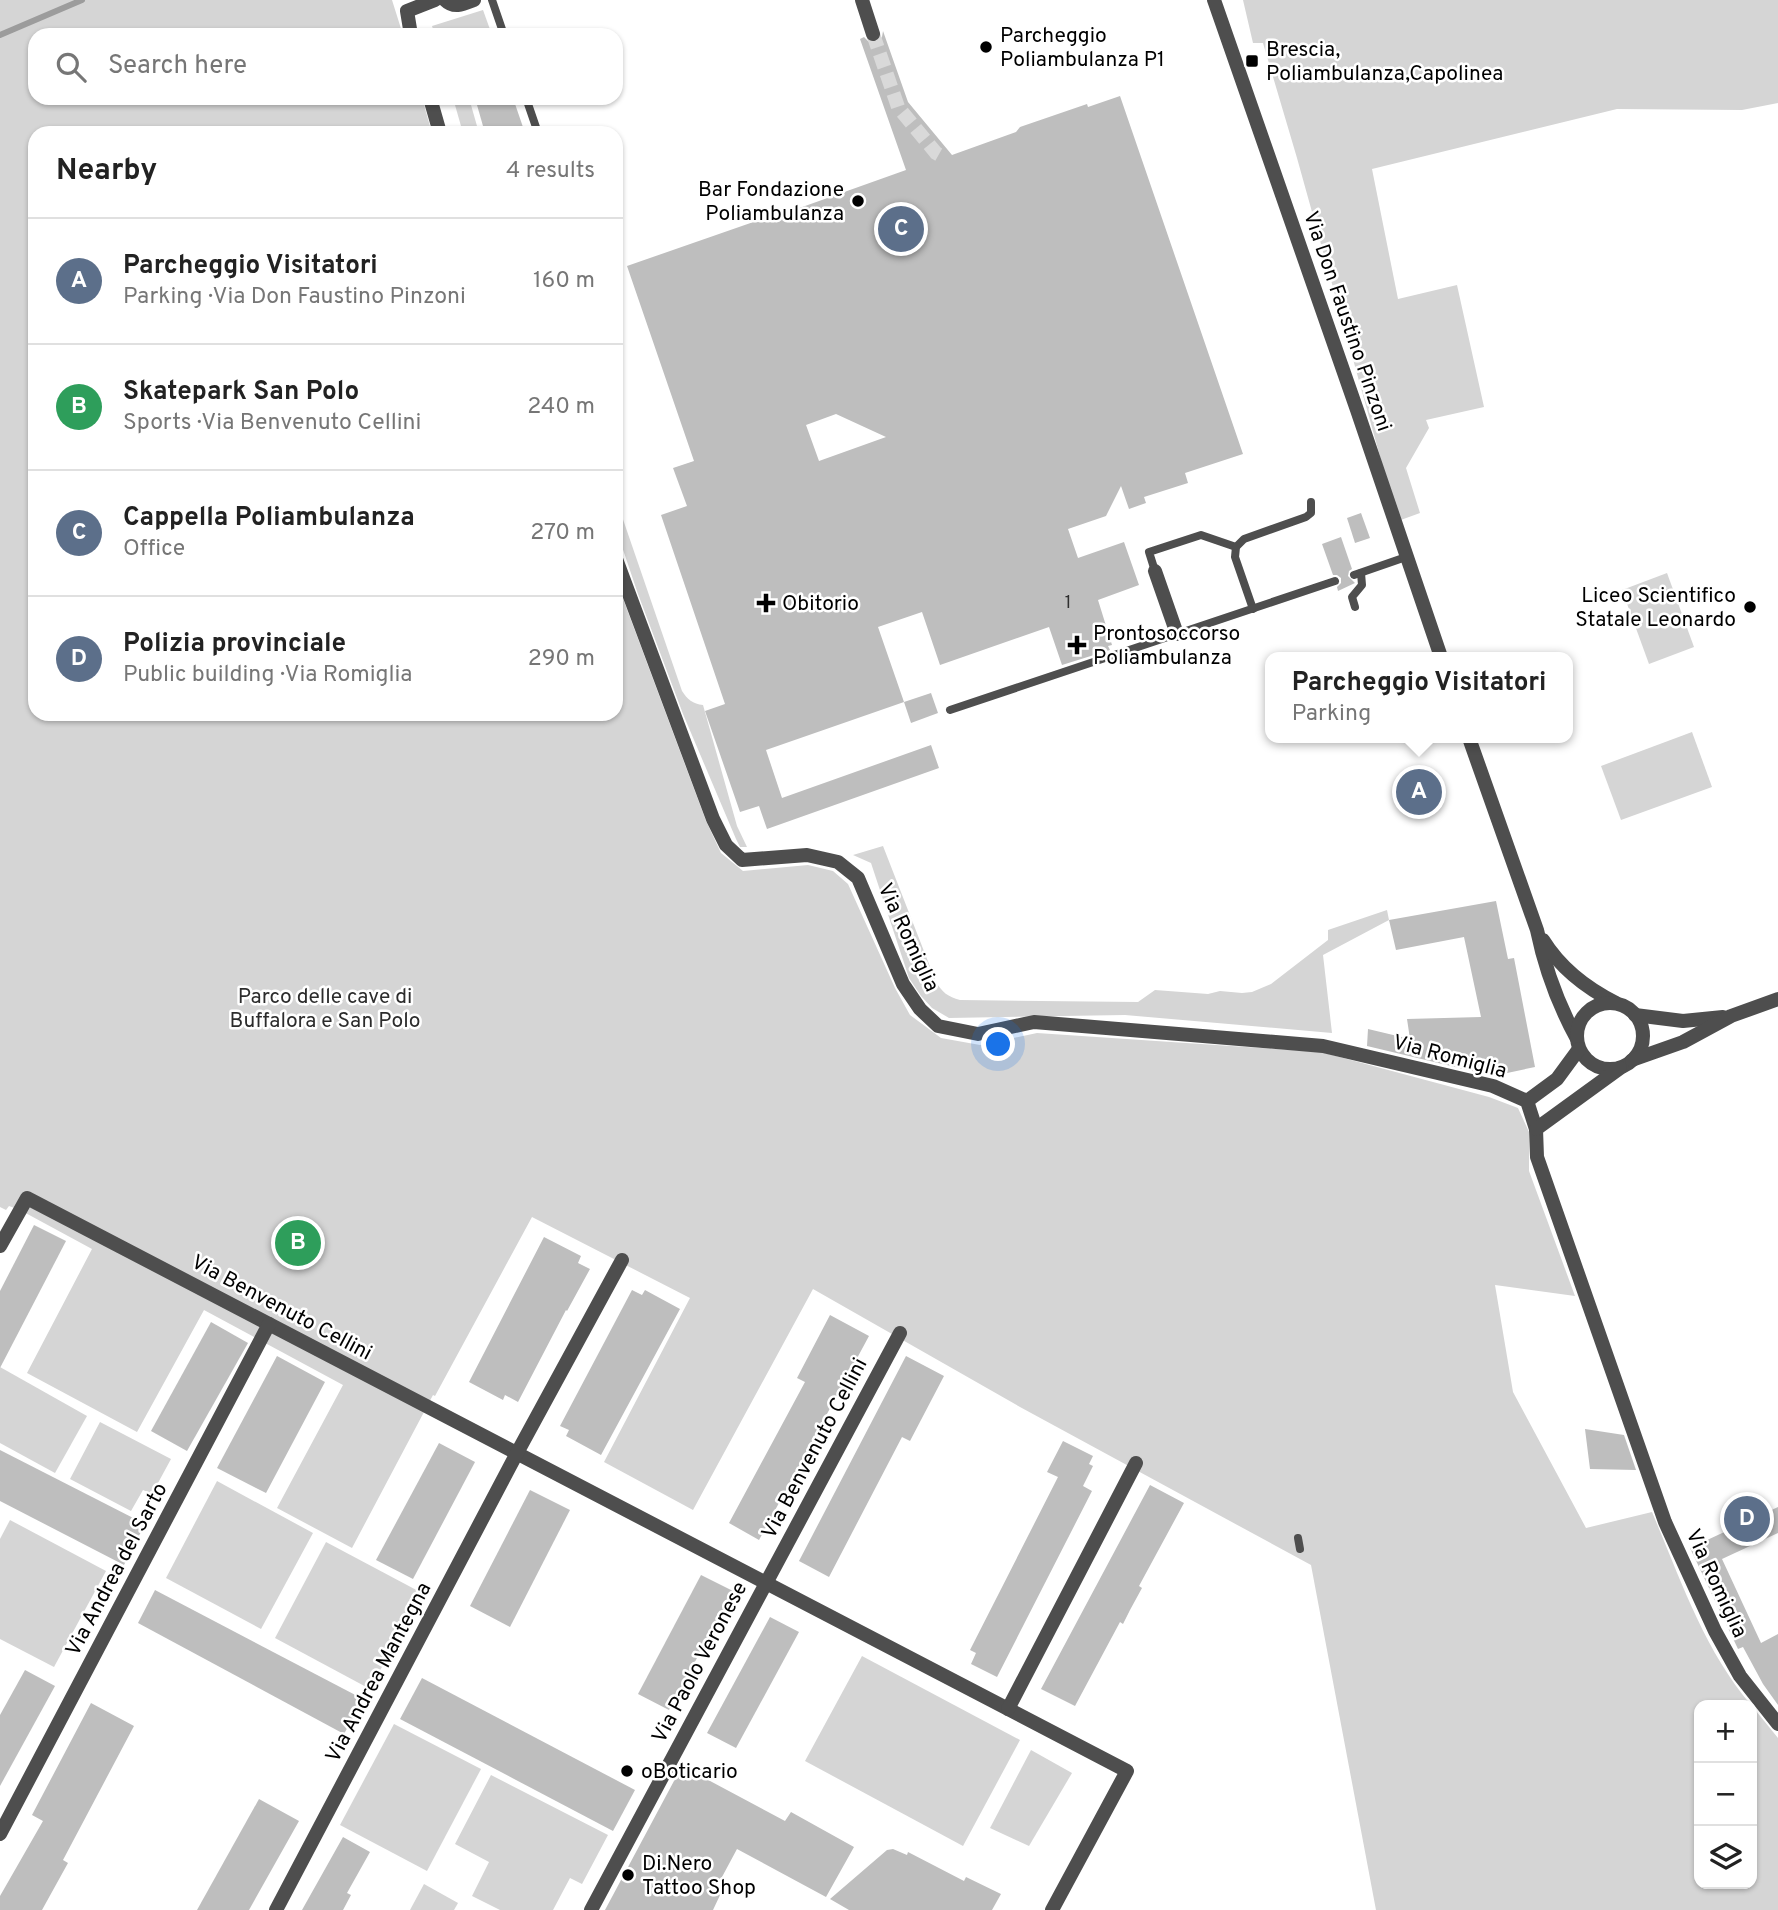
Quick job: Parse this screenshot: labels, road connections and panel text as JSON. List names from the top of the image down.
{
  "streets": {
    "street": [
      "Via Don Faustino Pinzoni",
      "Via Romiglia",
      "Via Benvenuto Cellini",
      "Via Andrea del Sarto",
      "Via Paolo Veronese",
      "Via Andrea Mantegna"
    ]
  },
  "crossings": [
    ["Via Benvenuto Cellini", "Via Andrea del Sarto"],
    ["Via Benvenuto Cellini", "Via Paolo Veronese"],
    ["Via Benvenuto Cellini", "Via Andrea Mantegna"]
  ],
  "parks": ["Parco delle cave di Buffalora e San Polo"],
  "places": {
    "other": [
      "Parcheggio Poliambulanza P1",
      "Bar Fondazione Poliambulanza",
      "Liceo Scientifico Statale Leonardo",
      "oBoticario",
      "Di.Nero Tattoo Shop"
    ],
    "transit": ["Brescia, Poliambulanza,Capolinea"],
    "health": ["Obitorio", "Prontosoccorso Poliambulanza"]
  },
  "house_numbers": ["1"],
  "page": {
    "search": "Search here",
    "heading": ["Nearby", "4 results"],
    "pins": [
      "C",
      "A",
      "B",
      "D"
    ],
    "list": [
      {
        "mark": "A",
        "name": "Parcheggio Visitatori",
        "note": "Parking · Via Don Faustino Pinzoni",
        "value": "160 m"
      },
      {
        "mark": "B",
        "name": "Skatepark San Polo",
        "note": "Sports · Via Benvenuto Cellini",
        "value": "240 m"
      },
      {
        "mark": "C",
        "name": "Cappella Poliambulanza",
        "note": "Office",
        "value": "270 m"
      },
      {
        "mark": "D",
        "name": "Polizia provinciale",
        "note": "Public building · Via Romiglia",
        "value": "290 m"
      }
    ],
    "popup": ["Parcheggio Visitatori", "Parking"],
    "map_buttons": ["+", "−"]
  }
}
